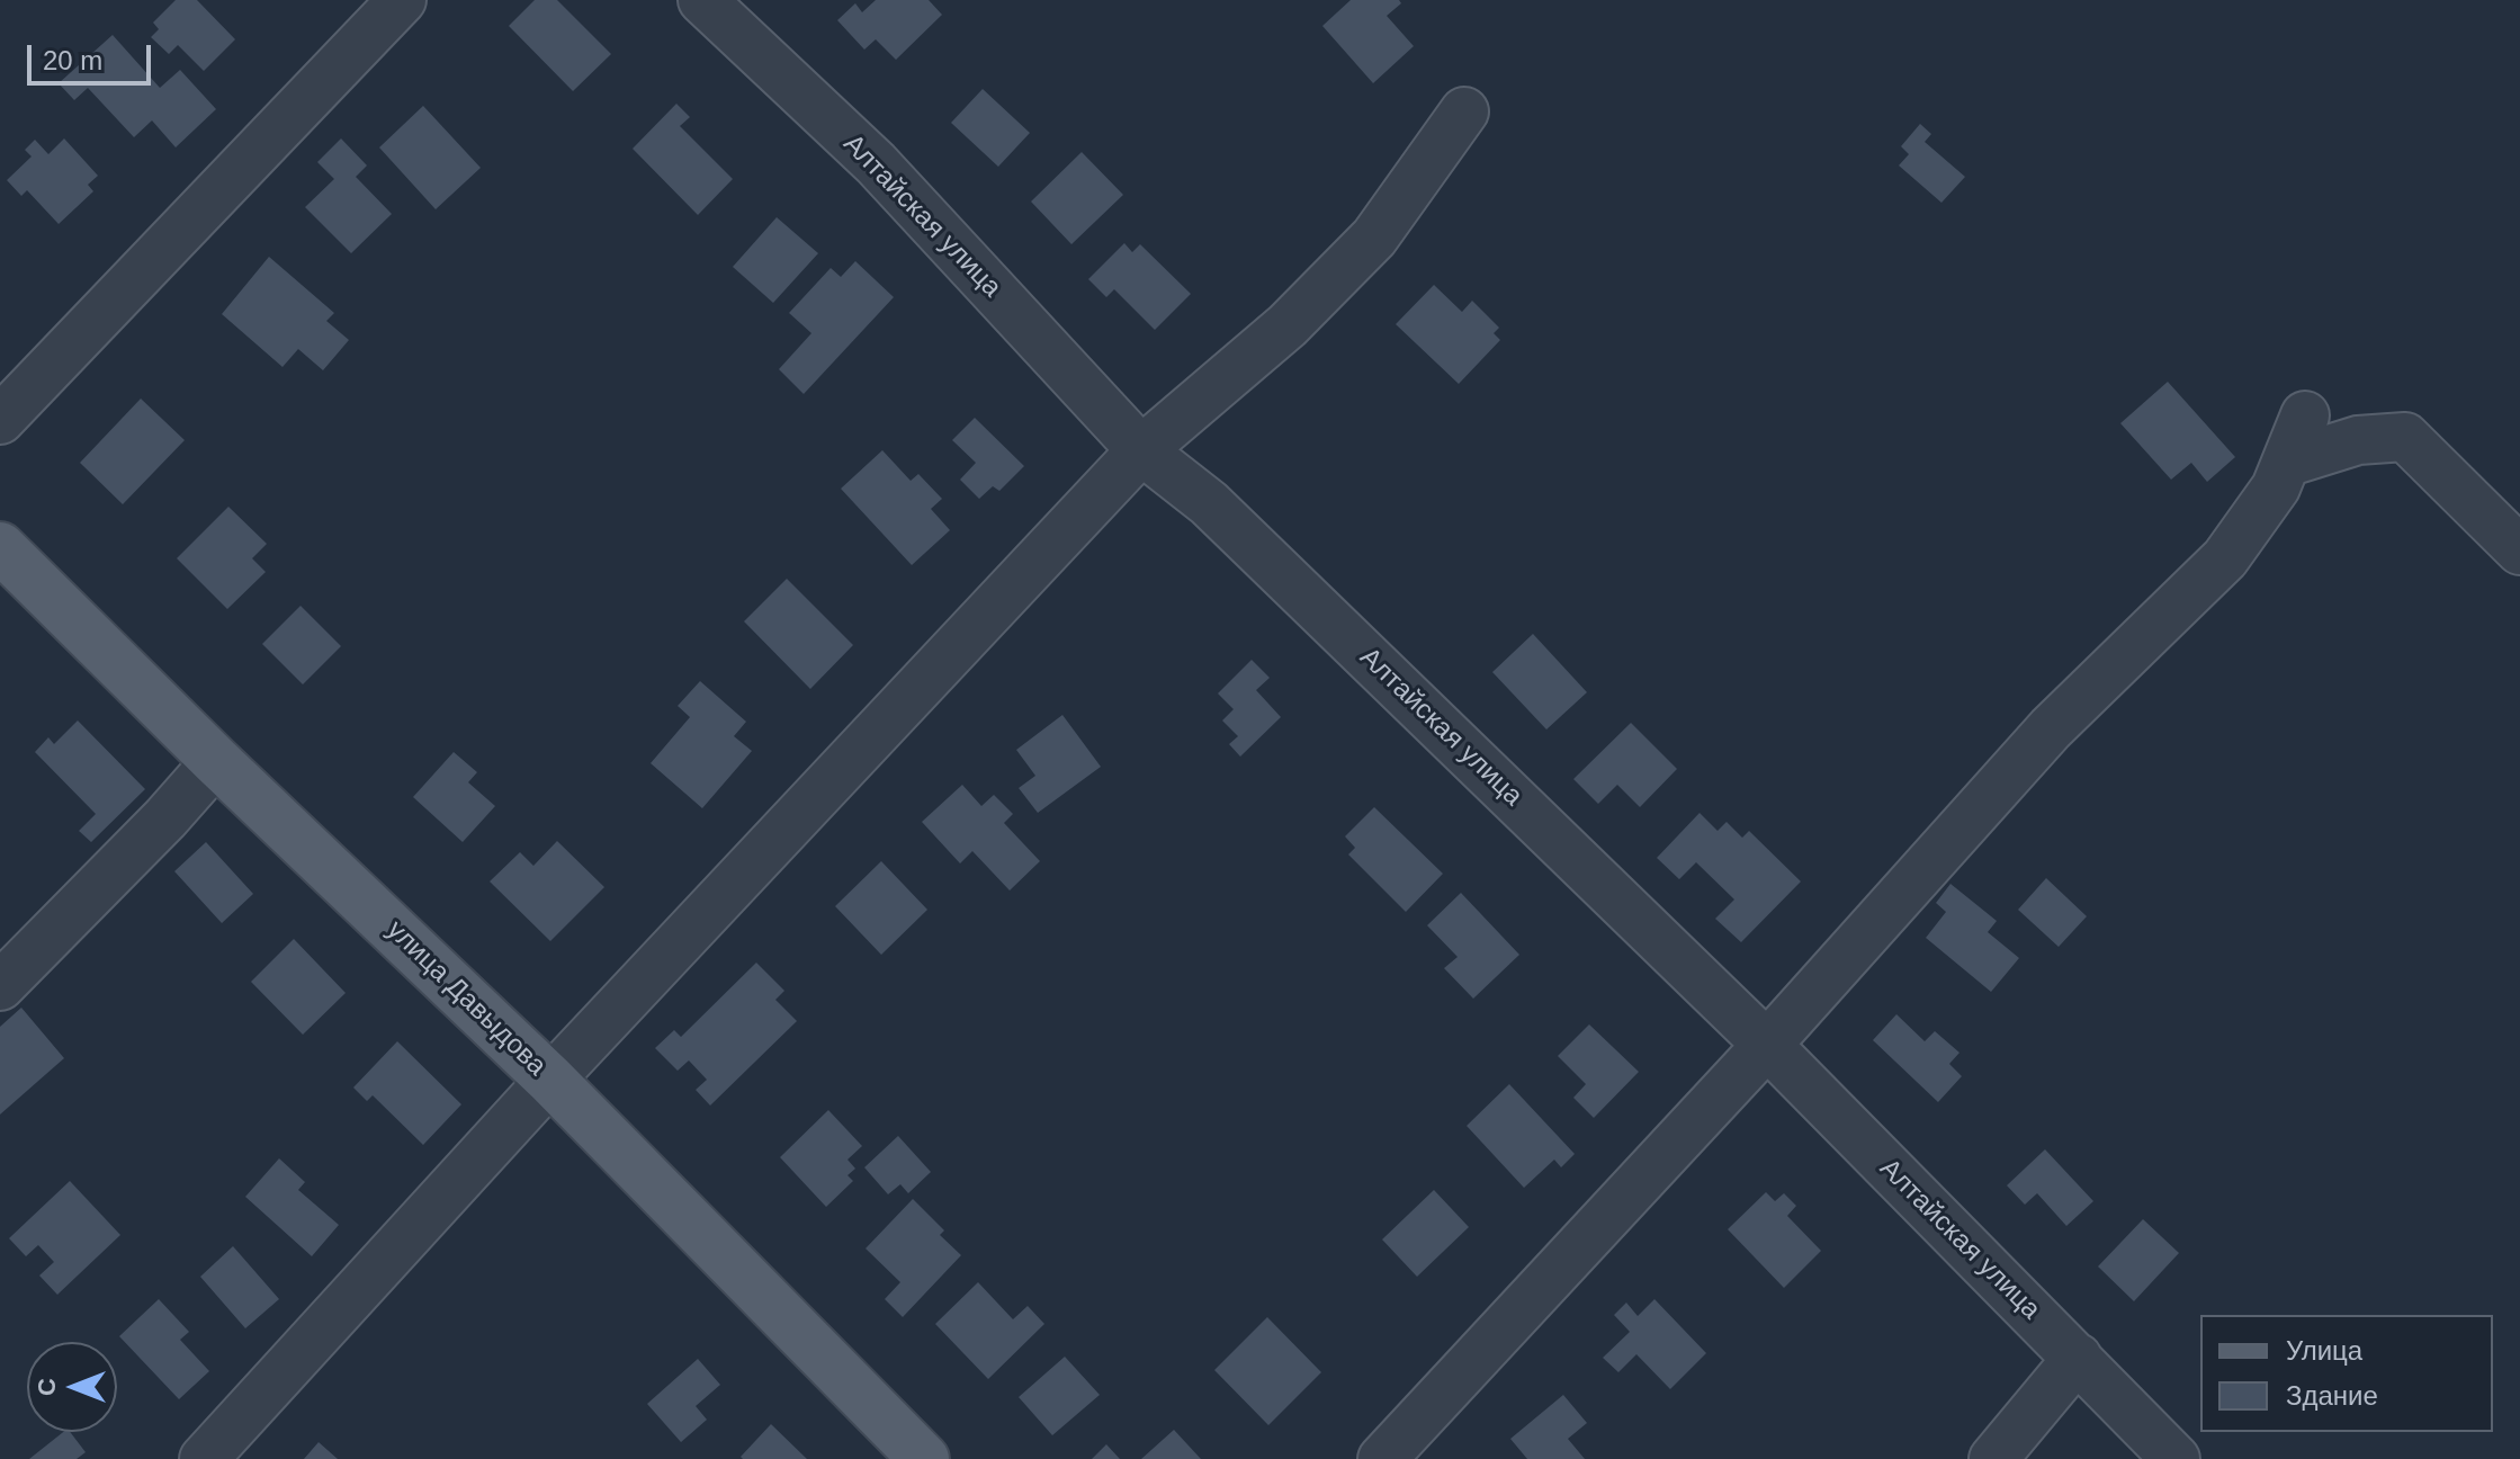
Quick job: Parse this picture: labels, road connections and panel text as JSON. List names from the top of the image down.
{
  "streets": {
    "main road": ["улица Давыдова"],
    "street": ["Алтайская улица"]
  },
  "legend": ["Улица", "Здание"],
  "scale_bar": "20 m",
  "north": "left"
}
